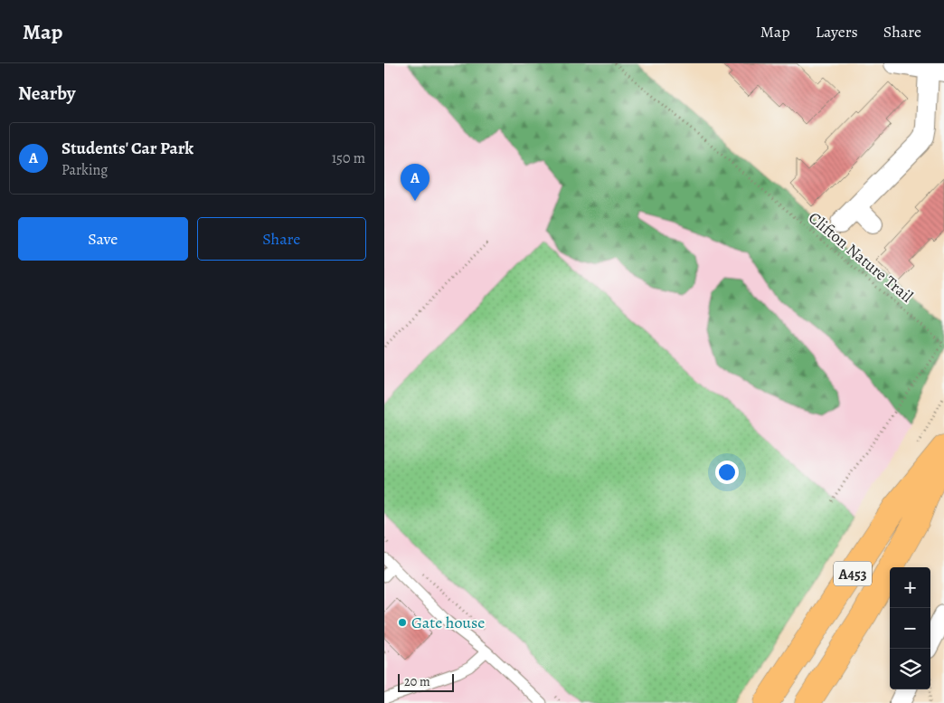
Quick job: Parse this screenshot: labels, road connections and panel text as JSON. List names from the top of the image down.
{
  "streets": {
    "highway": ["A453"],
    "path": ["Clifton Nature Trail"]
  },
  "places": ["Gate house"],
  "scale_bar": "20 m",
  "page": {
    "header": "Map",
    "nav": ["Map", "Layers", "Share"],
    "heading": "Nearby",
    "list": [
      {
        "mark": "A",
        "name": "Students' Car Park",
        "note": "Parking",
        "value": "150 m"
      }
    ],
    "pins": "A",
    "buttons": ["Save", "Share"],
    "map_buttons": ["+", "−"],
    "scale": "20 m"
  }
}
